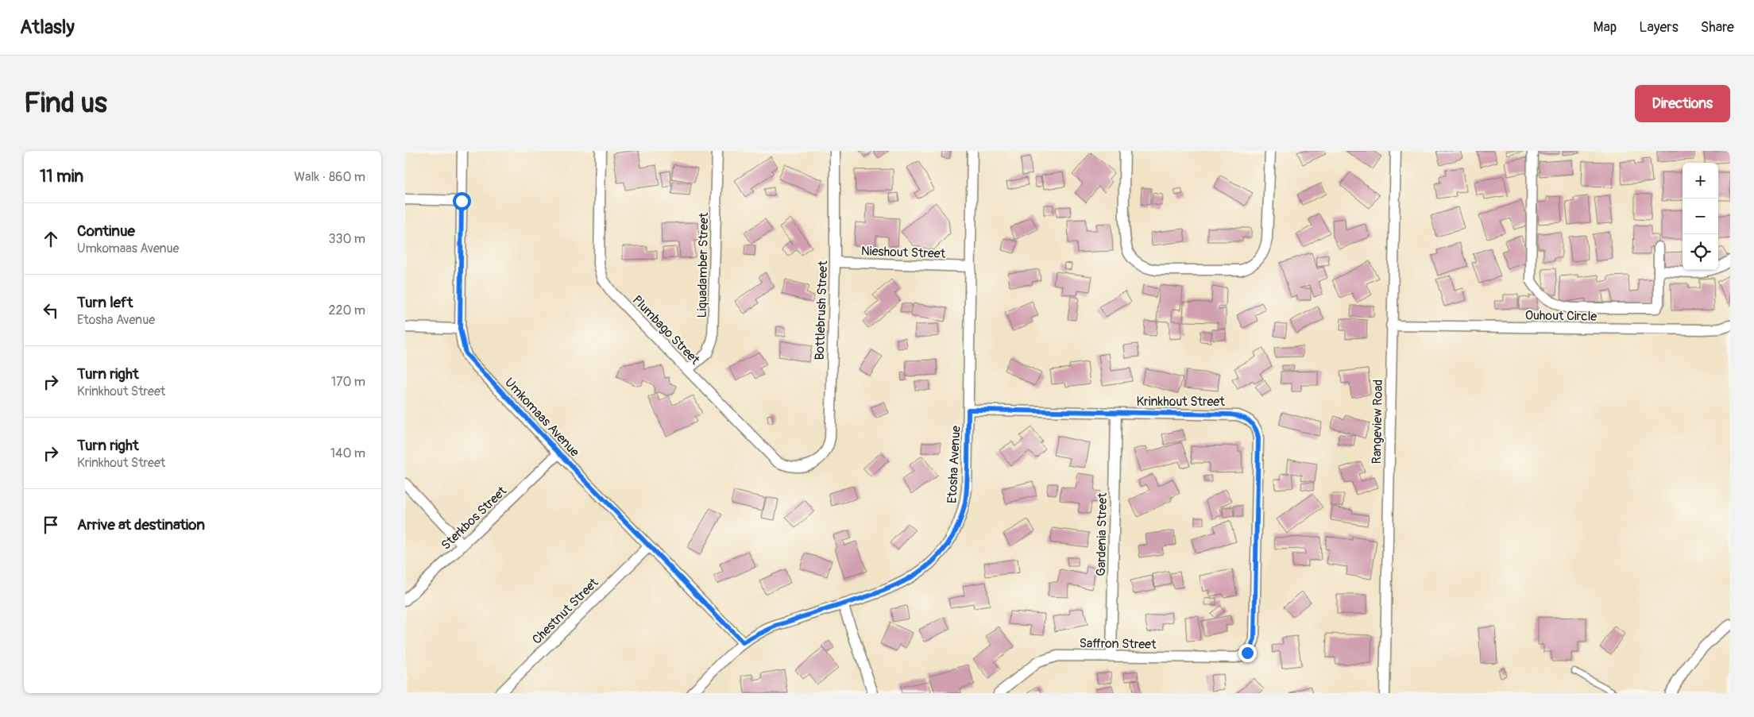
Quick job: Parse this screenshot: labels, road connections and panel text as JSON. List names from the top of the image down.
{
  "streets": {
    "street": [
      "Nieshout Street",
      "Liquadamber Street",
      "Bottlebrush Street",
      "Ouhout Circle",
      "Plumbago Street",
      "Krinkhout Street",
      "Umkomaas Avenue",
      "Rangeview Road",
      "Etosha Avenue",
      "Sterkbos Street",
      "Gardenia Street",
      "Chestnut Street",
      "Saffron Street"
    ]
  },
  "crossings": [
    ["Nieshout Street", "Bottlebrush Street"],
    ["Nieshout Street", "Etosha Avenue"],
    ["Liquadamber Street", "Plumbago Street"],
    ["Bottlebrush Street", "Plumbago Street"],
    ["Ouhout Circle", "Rangeview Road"],
    ["Krinkhout Street", "Etosha Avenue"],
    ["Krinkhout Street", "Gardenia Street"],
    ["Krinkhout Street", "Saffron Street"],
    ["Umkomaas Avenue", "Etosha Avenue"],
    ["Umkomaas Avenue", "Sterkbos Street"],
    ["Umkomaas Avenue", "Chestnut Street"],
    ["Gardenia Street", "Saffron Street"]
  ],
  "page": {
    "header": "Atlasly",
    "nav": ["Map", "Layers", "Share"],
    "buttons": "Directions",
    "title": "Find us",
    "heading": ["11 min", "Walk · 860 m"],
    "map_buttons": ["+", "−"],
    "list": [
      ["Continue", "Umkomaas Avenue", "330 m"],
      ["Turn left", "Etosha Avenue", "220 m"],
      ["Turn right", "Krinkhout Street", "170 m"],
      ["Turn right", "Krinkhout Street", "140 m"],
      "Arrive at destination"
    ]
  }
}
